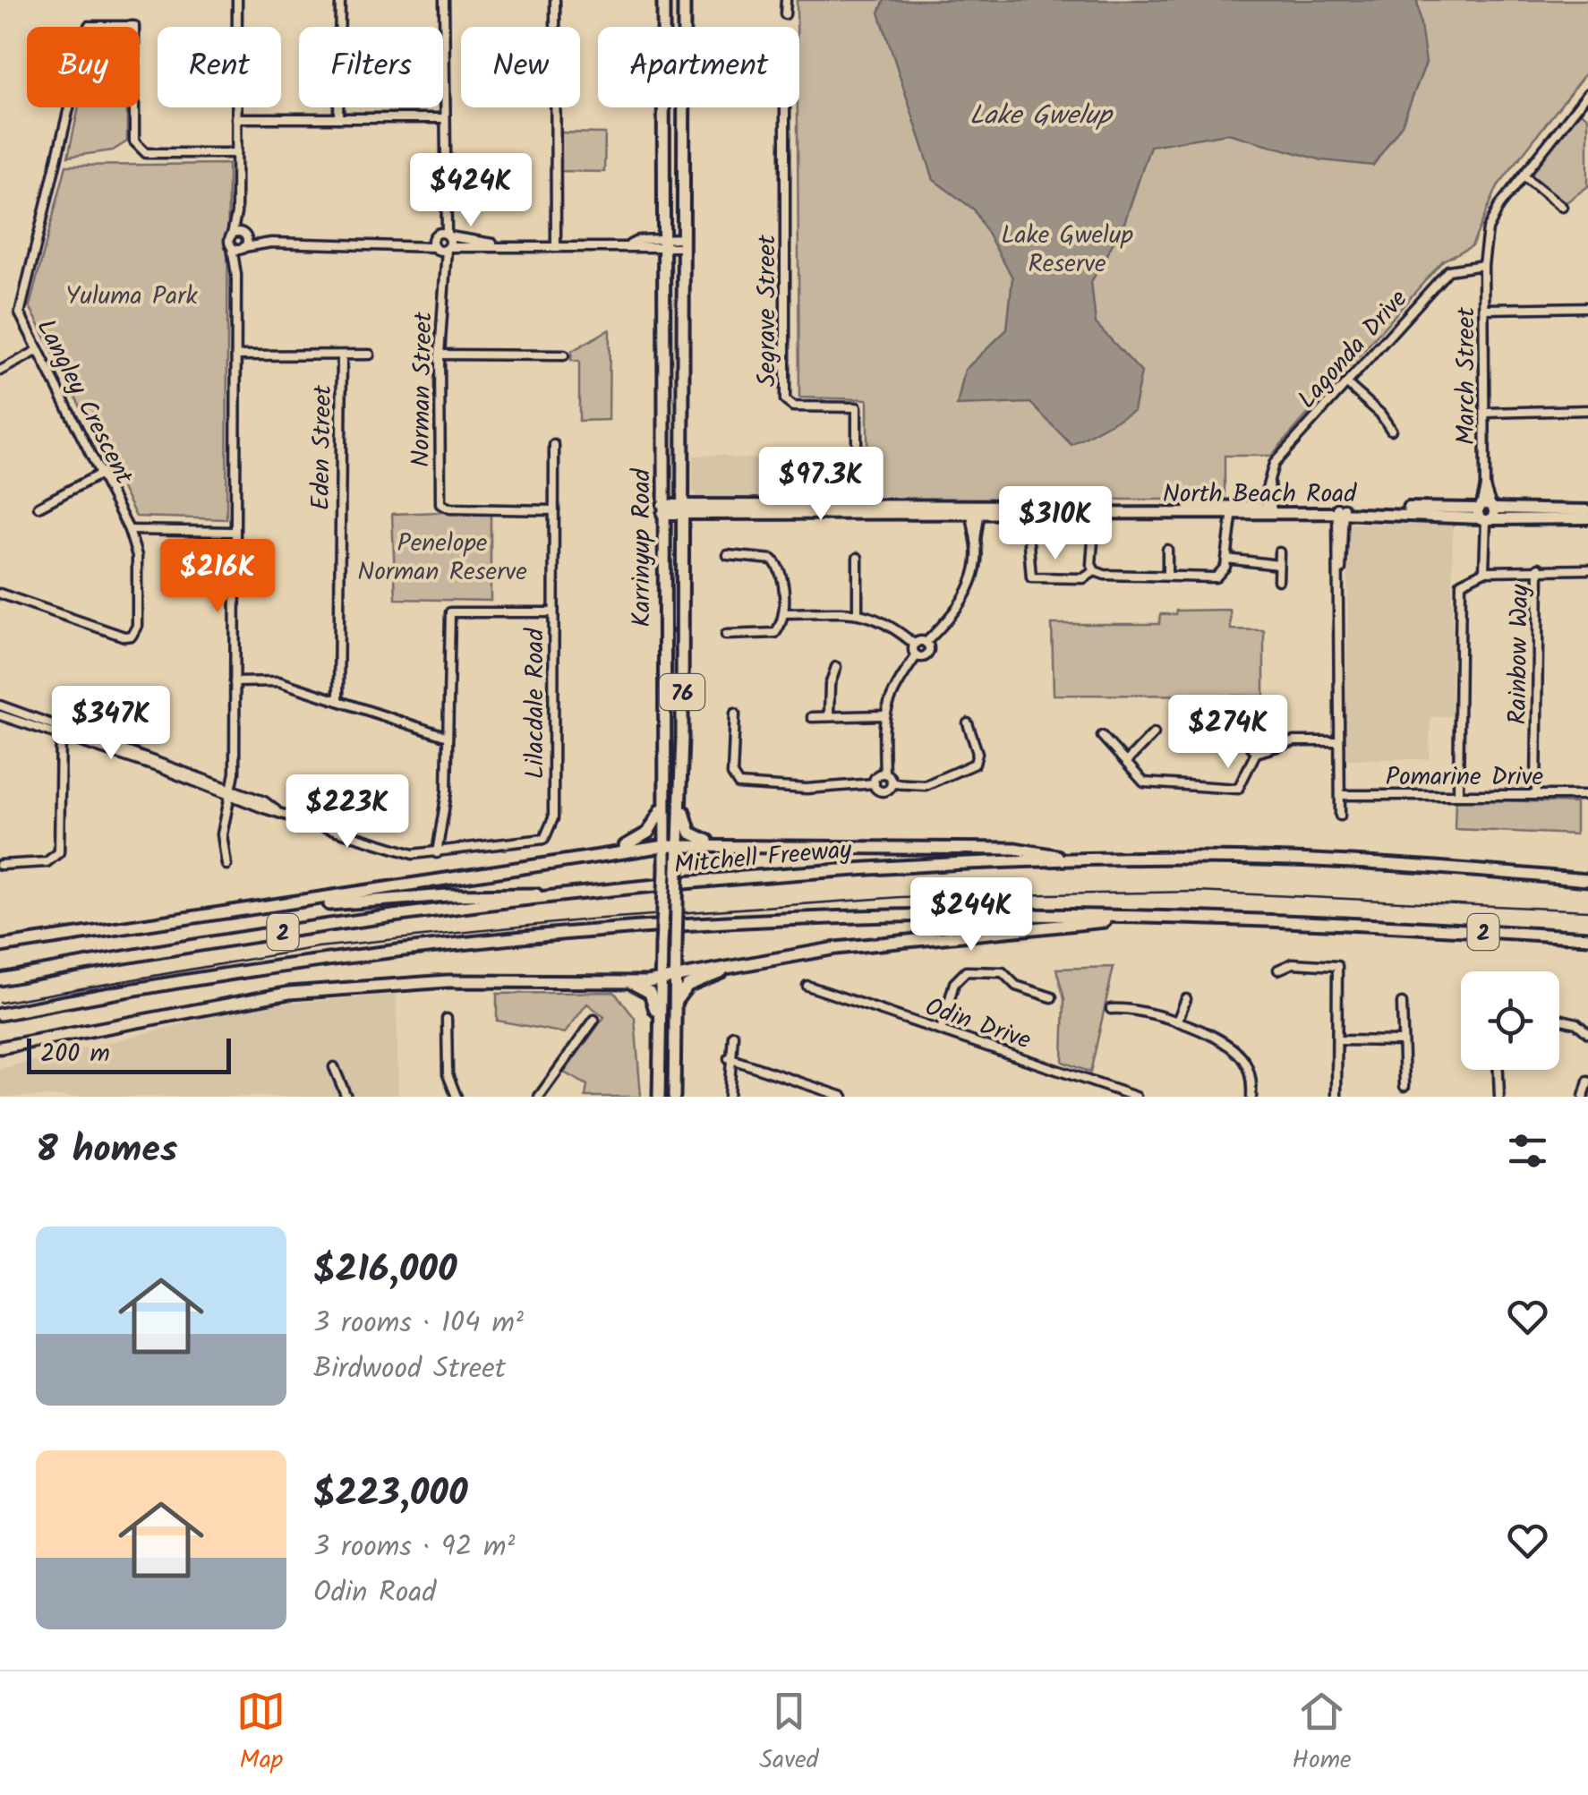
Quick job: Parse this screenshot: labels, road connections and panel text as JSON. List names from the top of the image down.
{
  "streets": {
    "highway": [
      "Karrinyup Road",
      "76",
      "Mitchell Freeway",
      "2"
    ],
    "main road": ["North Beach Road"],
    "street": [
      "Segrave Street",
      "Lagonda Drive",
      "March Street",
      "Norman Street",
      "Langley Crescent",
      "Eden Street",
      "Rainbow Way",
      "Lilacdale Road",
      "Pomarine Drive",
      "Odin Drive"
    ]
  },
  "crossings": [
    ["Segrave Street", "North Beach Road"],
    ["Lagonda Drive", "March Street"],
    ["Lagonda Drive", "North Beach Road"],
    ["March Street", "North Beach Road"],
    ["Norman Street", "Lilacdale Road"],
    ["North Beach Road", "Karrinyup Road"],
    ["Rainbow Way", "Pomarine Drive"]
  ],
  "water": ["Lake Gwelup"],
  "parks": ["Lake Gwelup Reserve", "Yuluma Park", "Penelope Norman Reserve"],
  "scale_bar": "200 m",
  "page": {
    "chip": [
      "Buy",
      "Rent",
      "Filters",
      "New",
      "Apartment"
    ],
    "price": [
      "$424K",
      "$97.3K",
      "$310K",
      "$216K",
      "$347K",
      "$274K",
      "$223K",
      "$244K"
    ],
    "scale": "200 m",
    "heading": "8 homes",
    "list": [
      {
        "name": "$216,000",
        "note": "3 rooms · 104 m² · Birdwood Street"
      },
      {
        "name": "$223,000",
        "note": "3 rooms · 92 m² · Odin Road"
      }
    ],
    "tabs": ["Map", "Saved", "Home"]
  }
}
